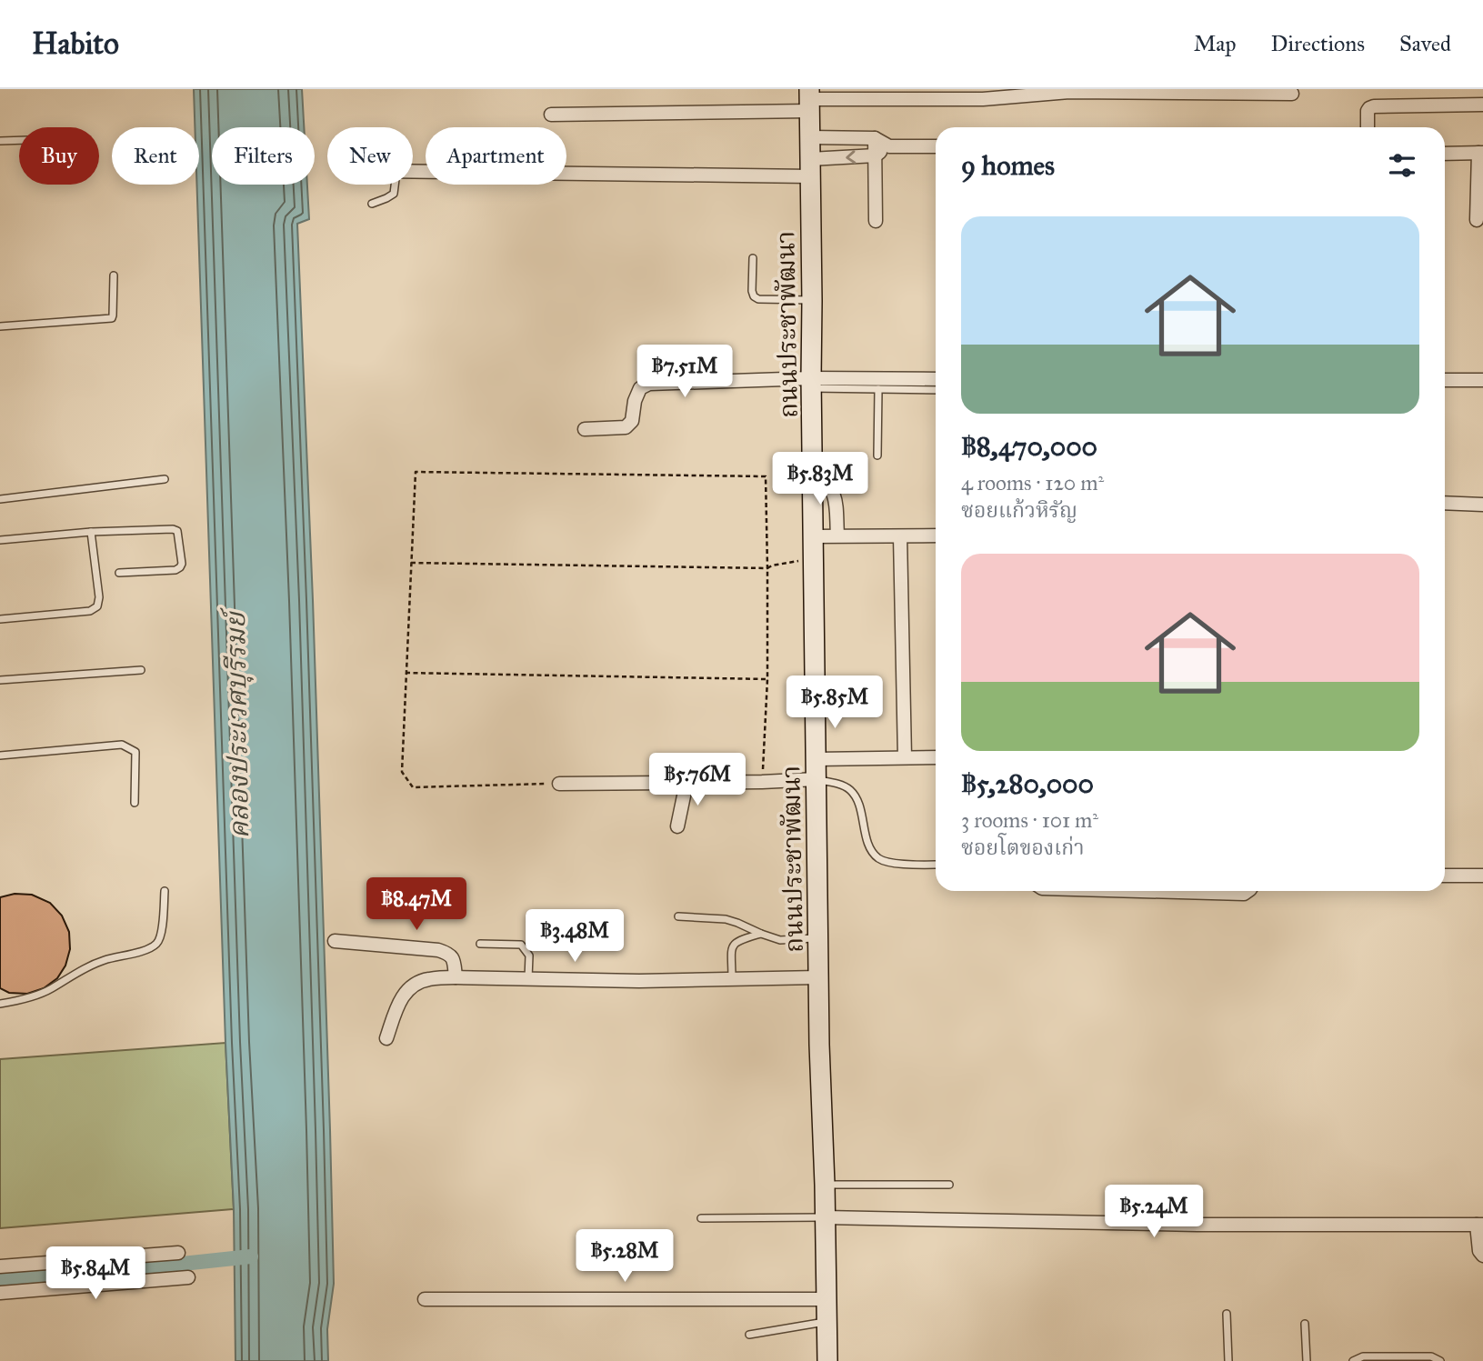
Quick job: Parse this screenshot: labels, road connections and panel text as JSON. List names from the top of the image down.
{
  "streets": {
    "street": ["ถนนประชาพัฒนา"]
  },
  "water": ["คลองประเวศบุรีรมย์"],
  "page": {
    "header": "Habito",
    "nav": ["Map", "Directions", "Saved"],
    "chip": [
      "Buy",
      "Rent",
      "Filters",
      "New",
      "Apartment"
    ],
    "heading": "9 homes",
    "list": [
      {
        "name": "฿8,470,000",
        "note": "4 rooms · 120 m² · ซอยแก้วหิรัญ"
      },
      {
        "name": "฿5,280,000",
        "note": "3 rooms · 101 m² · ซอยโตของเก่า"
      }
    ],
    "price": [
      "฿7.51M",
      "฿5.83M",
      "฿5.85M",
      "฿5.76M",
      "฿8.47M",
      "฿3.48M",
      "฿5.24M",
      "฿5.28M",
      "฿5.84M"
    ]
  }
}
